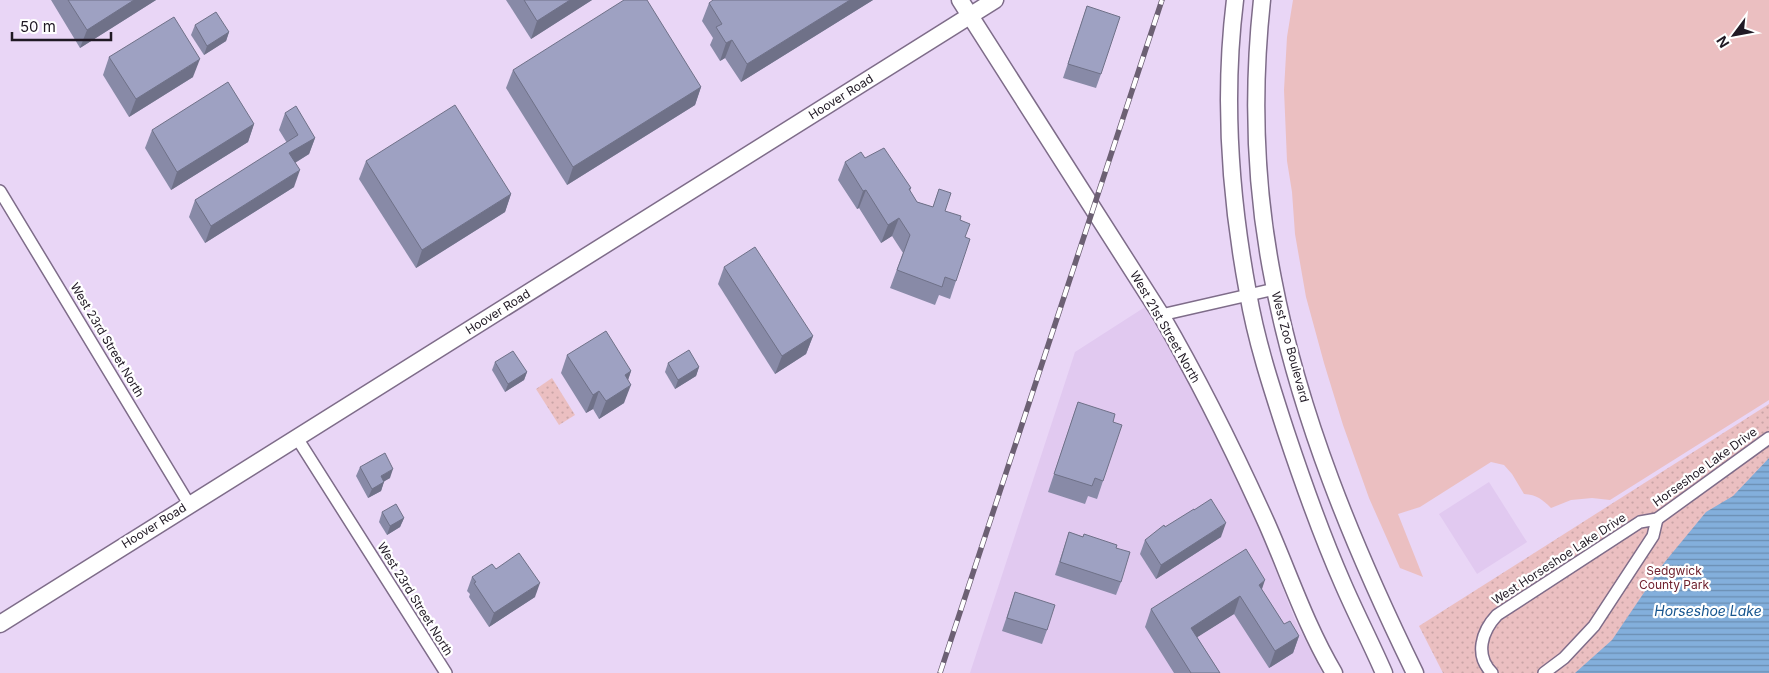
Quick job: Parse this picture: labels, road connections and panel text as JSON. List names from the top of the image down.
{
  "streets": {
    "street": [
      "Hoover Road",
      "West 21st Street North",
      "West 23rd Street North",
      "West Zoo Boulevard",
      "Horseshoe Lake Drive",
      "West Horseshoe Lake Drive"
    ]
  },
  "crossings": [
    ["Hoover Road", "West 21st Street North"],
    ["Hoover Road", "West 23rd Street North"],
    ["Horseshoe Lake Drive", "West Horseshoe Lake Drive"]
  ],
  "water": ["Horseshoe Lake"],
  "parks": ["Sedgwick County Park"],
  "scale_bar": "50 m",
  "north": "bottom left"
}
